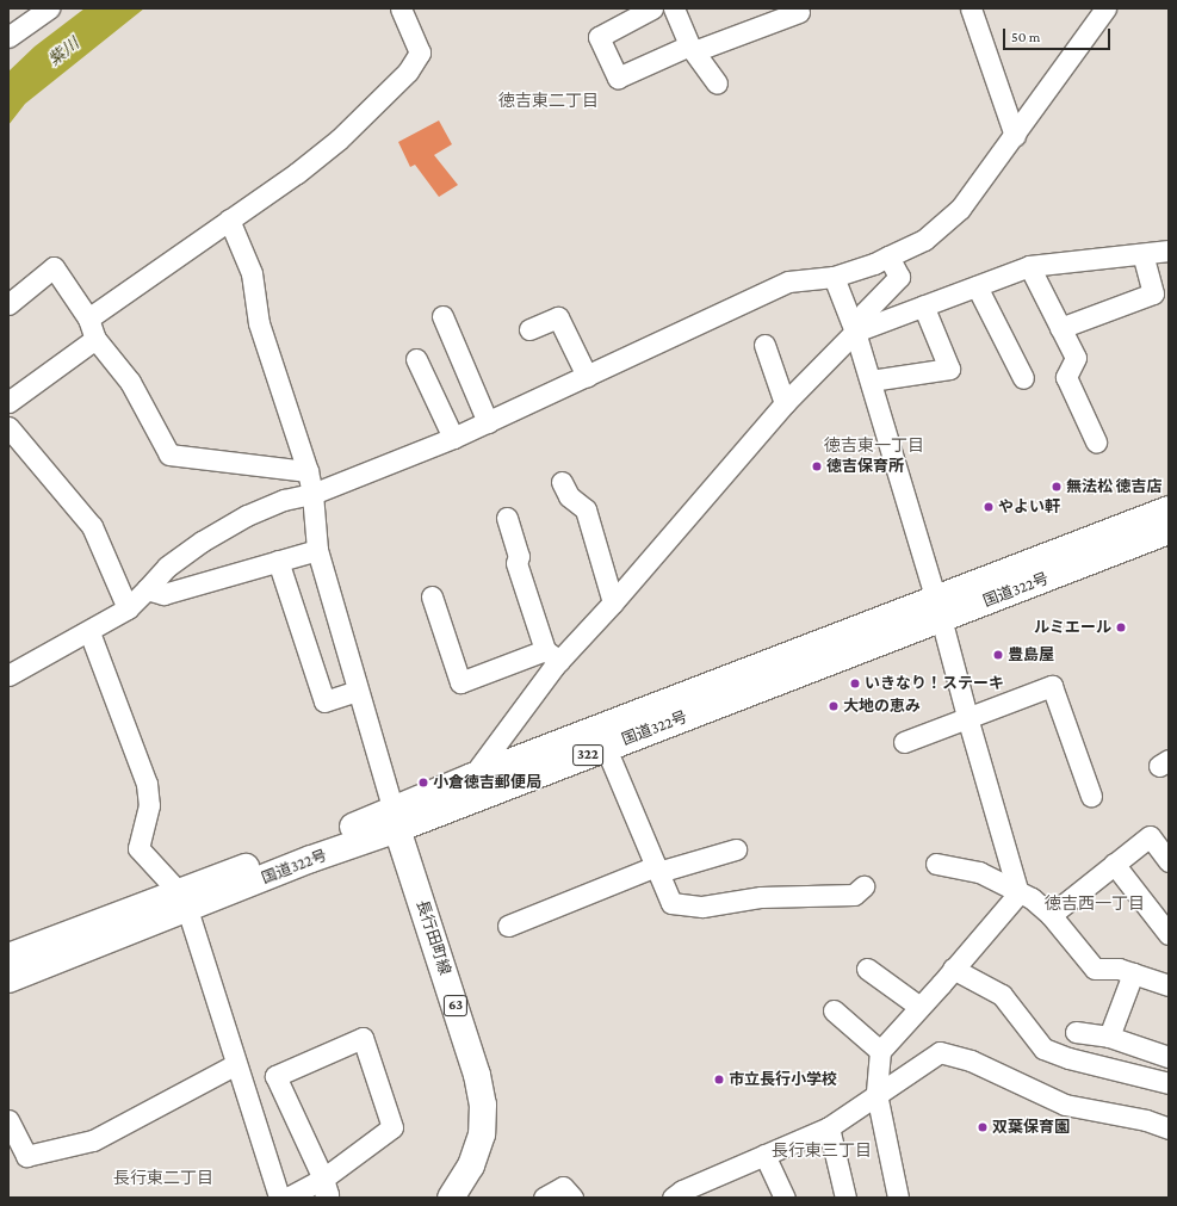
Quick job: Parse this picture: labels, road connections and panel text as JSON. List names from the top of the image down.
{
  "streets": {
    "main road": [
      "国道322号",
      "322",
      "長行田町線",
      "63"
    ]
  },
  "crossings": [
    ["国道322号", "長行田町線"]
  ],
  "districts": [
    "徳吉東二丁目",
    "徳吉東一丁目",
    "徳吉西一丁目",
    "長行東三丁目",
    "長行東二丁目"
  ],
  "water": ["紫川"],
  "places": [
    "徳吉保育所",
    "無法松 徳吉店",
    "やよい軒",
    "ルミエール",
    "豊島屋",
    "いきなり！ステーキ",
    "大地の恵み",
    "小倉徳吉郵便局",
    "市立長行小学校",
    "双葉保育園"
  ],
  "scale_bar": "50 m"
}
